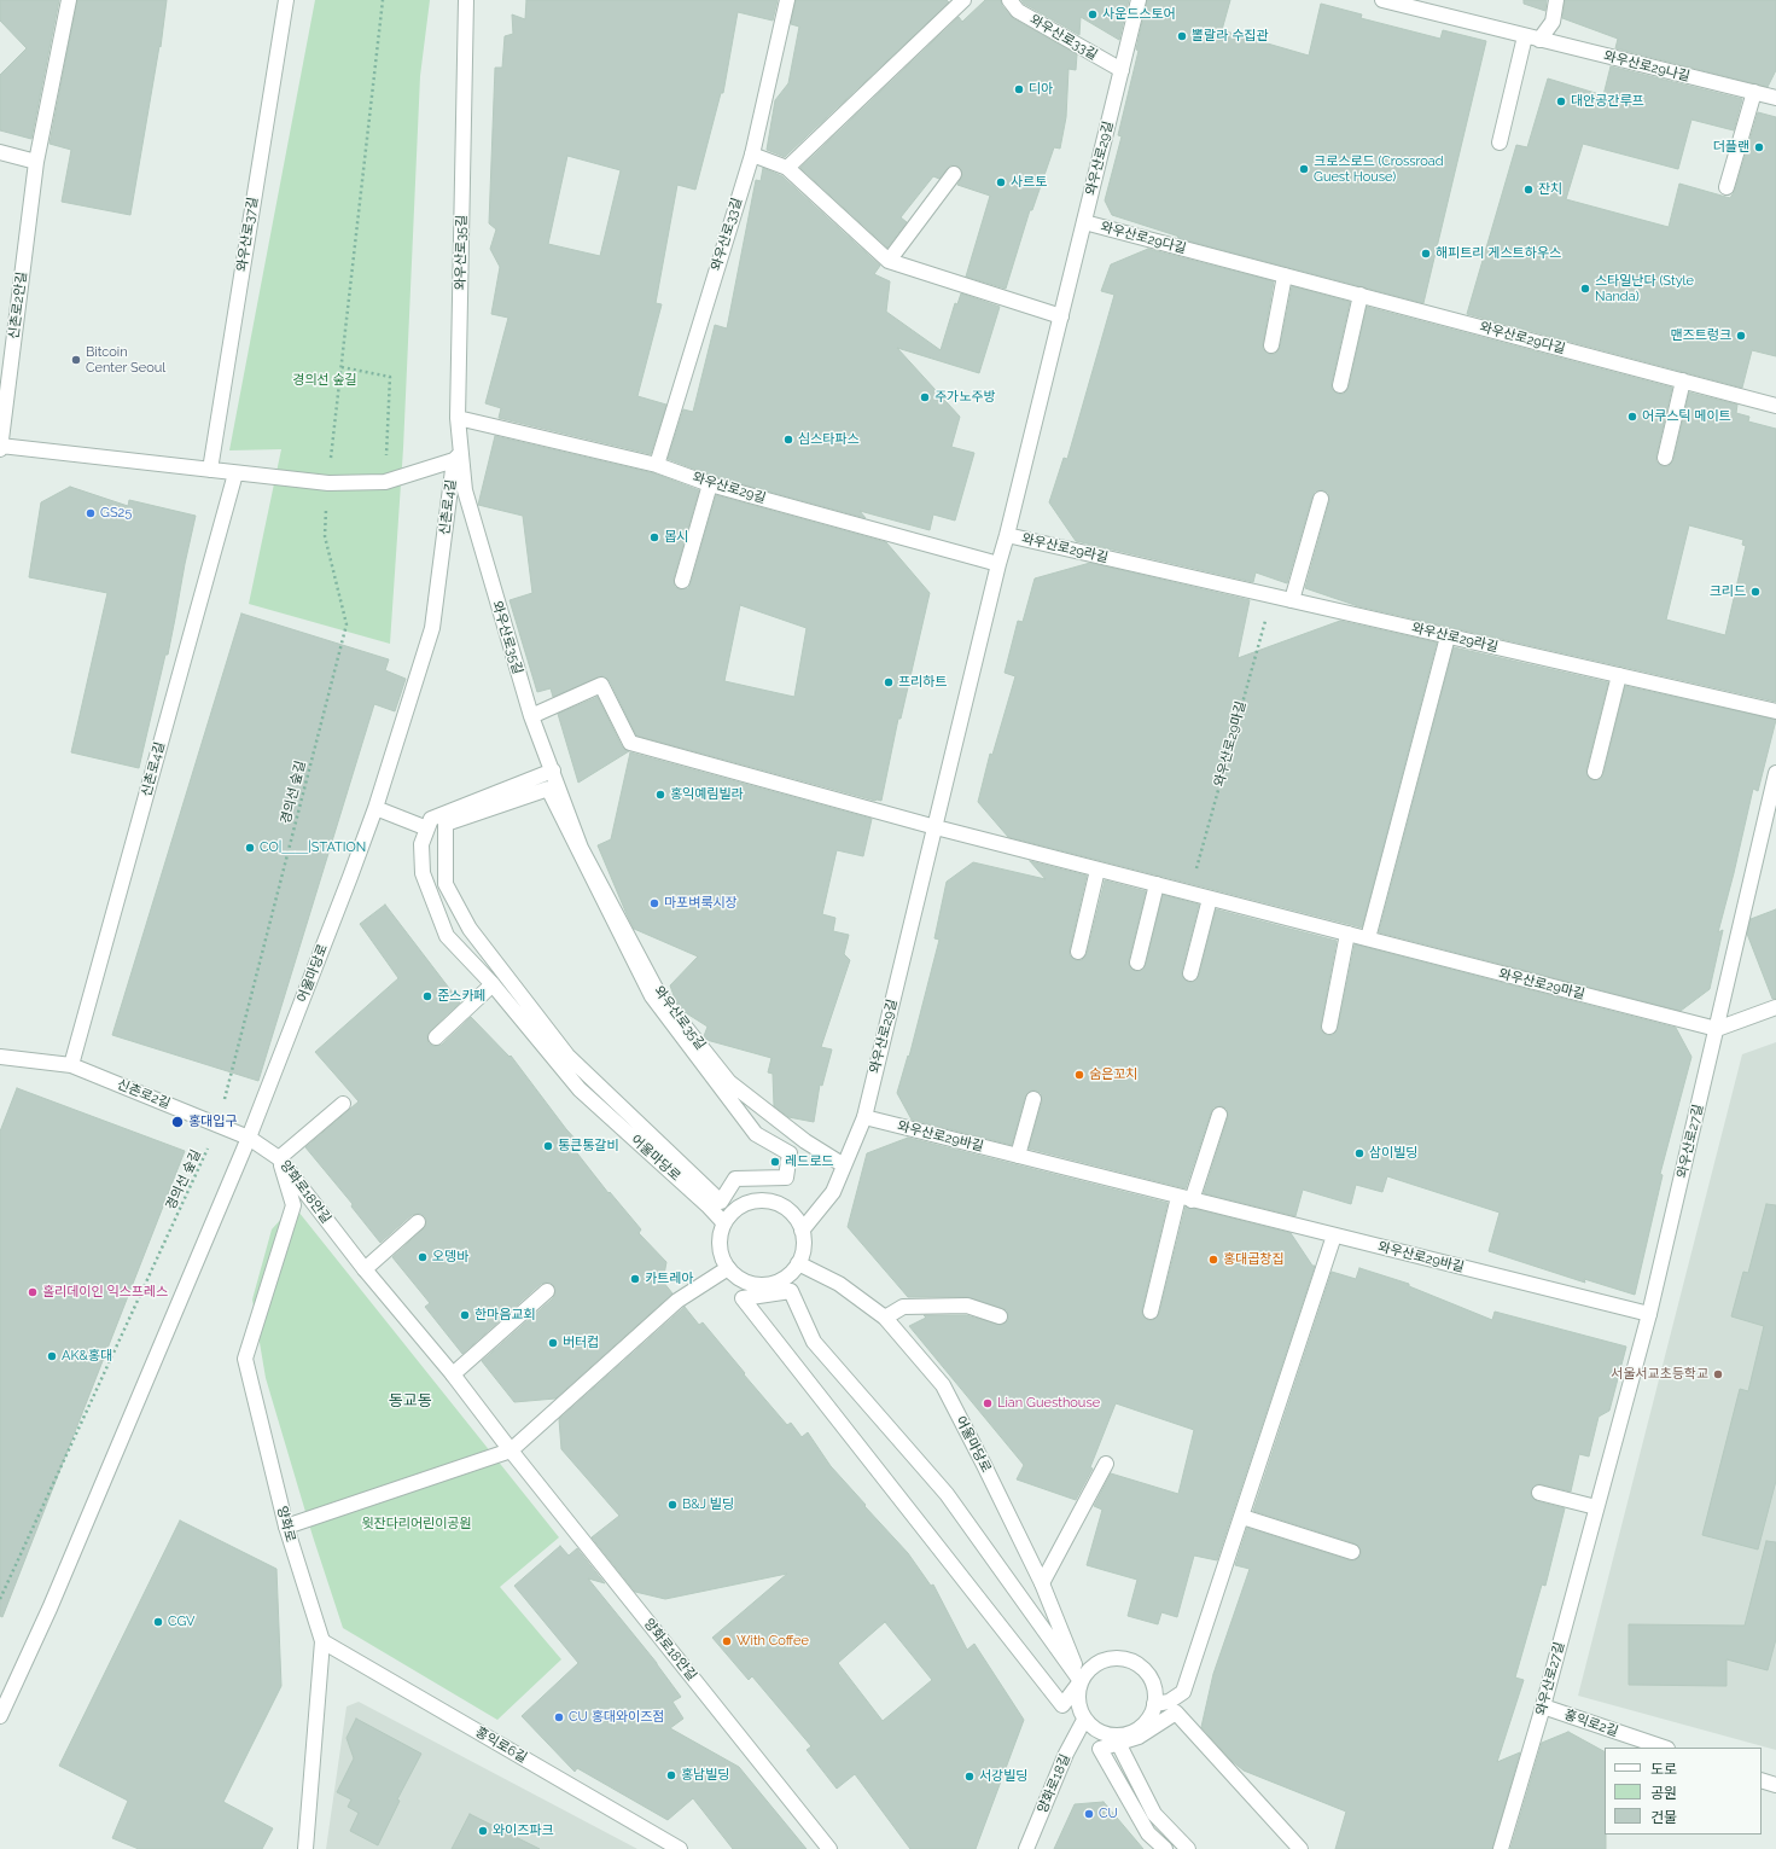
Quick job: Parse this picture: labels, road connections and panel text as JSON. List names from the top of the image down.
{
  "streets": {
    "street": [
      "와우산로33길",
      "와우산로29나길",
      "와우산로29길",
      "와우산로37길",
      "와우산로29다길",
      "와우산로35길",
      "신촌로2안길",
      "신촌로4길",
      "와우산로29라길",
      "와우산로29마길",
      "어울마당로",
      "신촌로2길",
      "와우산로29바길",
      "와우산로27길",
      "양화로18안길",
      "양화로",
      "홍익로2길",
      "홍익로6길",
      "양화로18길"
    ],
    "path": ["경의선 숲길"]
  },
  "crossings": [
    ["와우산로33길", "와우산로29길"],
    ["와우산로29길", "와우산로29다길"],
    ["와우산로29길", "와우산로35길"],
    ["와우산로29길", "와우산로29라길"],
    ["와우산로29길", "와우산로29마길"],
    ["와우산로29길", "어울마당로"],
    ["와우산로29길", "와우산로29바길"],
    ["와우산로37길", "신촌로4길"],
    ["와우산로35길", "신촌로4길"],
    ["신촌로2안길", "신촌로4길"],
    ["신촌로4길", "경의선 숲길"],
    ["신촌로4길", "어울마당로"],
    ["신촌로4길", "신촌로2길"],
    ["와우산로29라길", "와우산로29마길"],
    ["와우산로29마길", "와우산로27길"],
    ["경의선 숲길", "신촌로2길"],
    ["어울마당로", "신촌로2길"],
    ["어울마당로", "양화로18길"],
    ["신촌로2길", "양화로18안길"],
    ["신촌로2길", "양화로"],
    ["와우산로29바길", "와우산로27길"],
    ["와우산로27길", "홍익로2길"],
    ["양화로18안길", "양화로"],
    ["양화로", "홍익로6길"]
  ],
  "districts": ["동교동"],
  "parks": ["경의선 숲길", "윗잔다리어린이공원"],
  "places": [
    "사운드스토어",
    "뽈랄라 수집관",
    "디아",
    "대안공간루프",
    "더플랜",
    "크로스로드 (Crossroad Guest House)",
    "사르토",
    "잔치",
    "해피트리 게스트하우스",
    "스타일난다 (Style Nanda)",
    "맨즈트렁크",
    "Bitcoin Center Seoul",
    "주가노주방",
    "어쿠스틱 메이트",
    "심스타파스",
    "GS25",
    "몹시",
    "크리드",
    "프리하트",
    "홍익예림빌라",
    "CO|＿＿|STATION",
    "마포벼룩시장",
    "준스카페",
    "숨은꼬치",
    "홍대입구",
    "통큰통갈비",
    "삼이빌딩",
    "레드로드",
    "오뎅바",
    "홍대곱창집",
    "카트레아",
    "홀리데이인 익스프레스",
    "한마음교회",
    "버터컵",
    "AK&홍대",
    "서울서교초등학교",
    "Lian Guesthouse",
    "B&J 빌딩",
    "CGV",
    "With Coffee",
    "CU 홍대와이즈점",
    "홍남빌딩",
    "서강빌딩",
    "CU",
    "와이즈파크"
  ],
  "legend": ["도로", "공원", "건물"]
}
